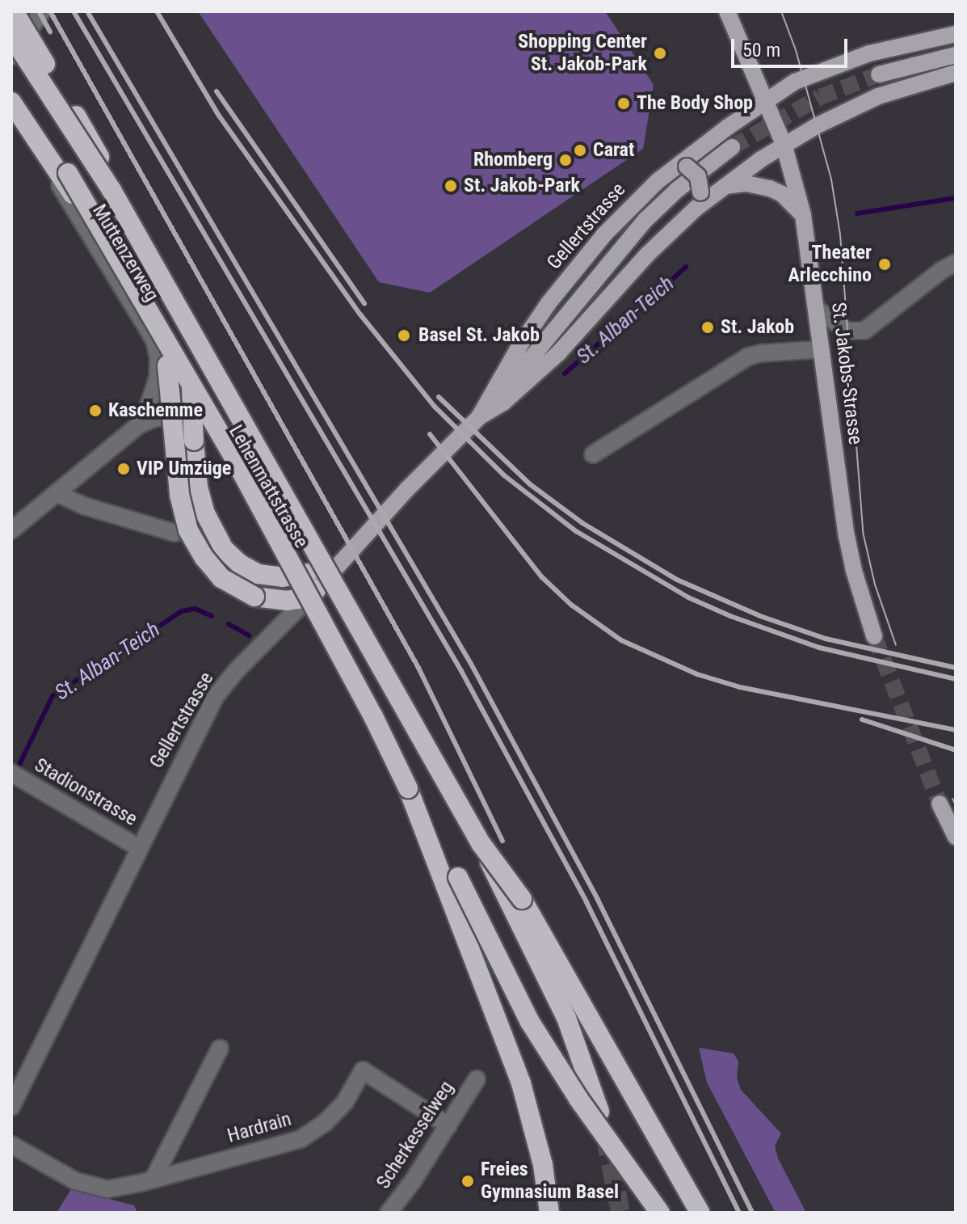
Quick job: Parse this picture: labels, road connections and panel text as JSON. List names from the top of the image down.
{
  "streets": {
    "main road": ["Gellertstrasse", "St. Jakobs-Strasse", "Lehenmattstrasse"],
    "street": [
      "Muttenzerweg",
      "Stadionstrasse",
      "Hardrain",
      "Scherkesselweg"
    ]
  },
  "crossings": [
    ["Gellertstrasse", "St. Jakobs-Strasse"],
    ["Gellertstrasse", "Lehenmattstrasse"],
    ["Gellertstrasse", "Stadionstrasse"],
    ["Muttenzerweg", "Lehenmattstrasse"],
    ["Hardrain", "Scherkesselweg"]
  ],
  "water": ["St. Alban-Teich"],
  "places": [
    "Shopping Center St. Jakob-Park",
    "The Body Shop",
    "Carat",
    "Rhomberg",
    "St. Jakob-Park",
    "Theater Arlecchino",
    "St. Jakob",
    "Basel St. Jakob",
    "Kaschemme",
    "VIP Umzüge",
    "Freies Gymnasium Basel"
  ],
  "scale_bar": "50 m"
}
